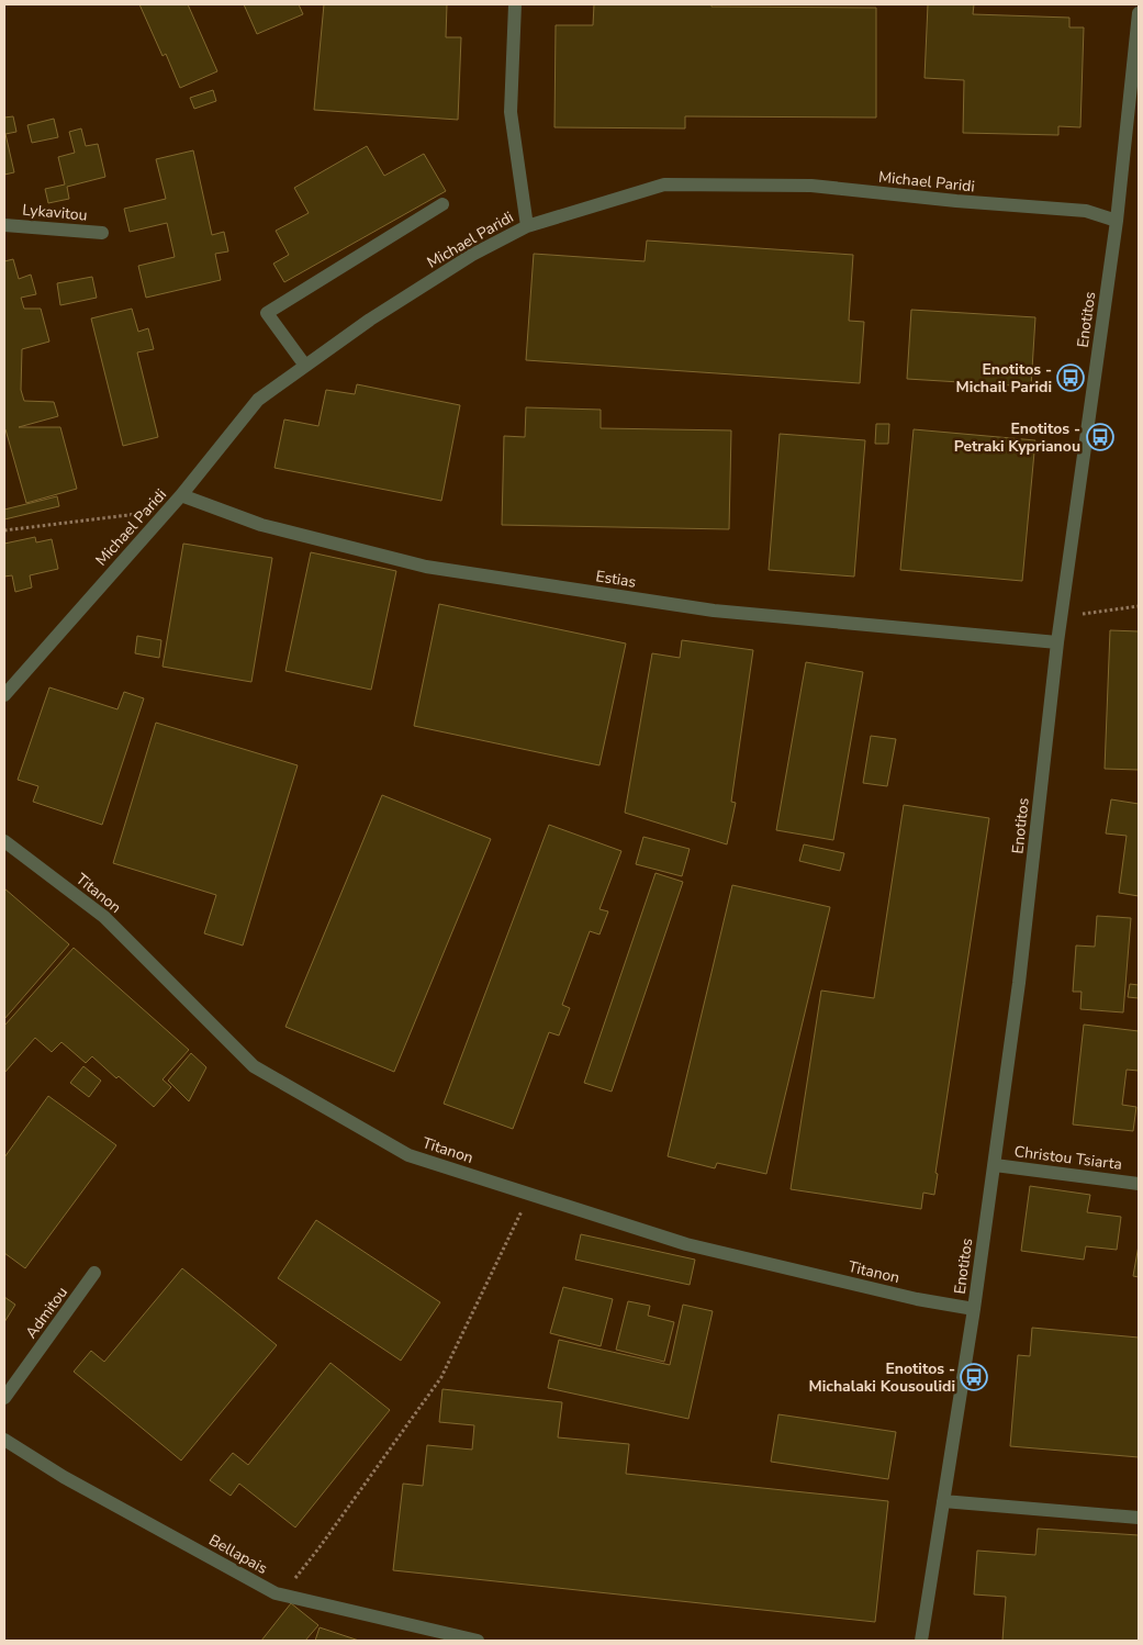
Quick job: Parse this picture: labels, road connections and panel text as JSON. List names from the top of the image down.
{
  "streets": {
    "street": [
      "Michael Paridi",
      "Lykavitou",
      "Enotitos",
      "Estias",
      "Titanon",
      "Christou Tsiarta",
      "Admitou",
      "Bellapais"
    ]
  },
  "crossings": [
    ["Michael Paridi", "Enotitos"],
    ["Michael Paridi", "Estias"],
    ["Enotitos", "Estias"],
    ["Enotitos", "Titanon"],
    ["Enotitos", "Christou Tsiarta"]
  ],
  "places": {
    "bus stop": ["Enotitos - Michail Paridi", "Enotitos - Petraki Kyprianou", "Enotitos - Michalaki Kousoulidi"]
  }
}
